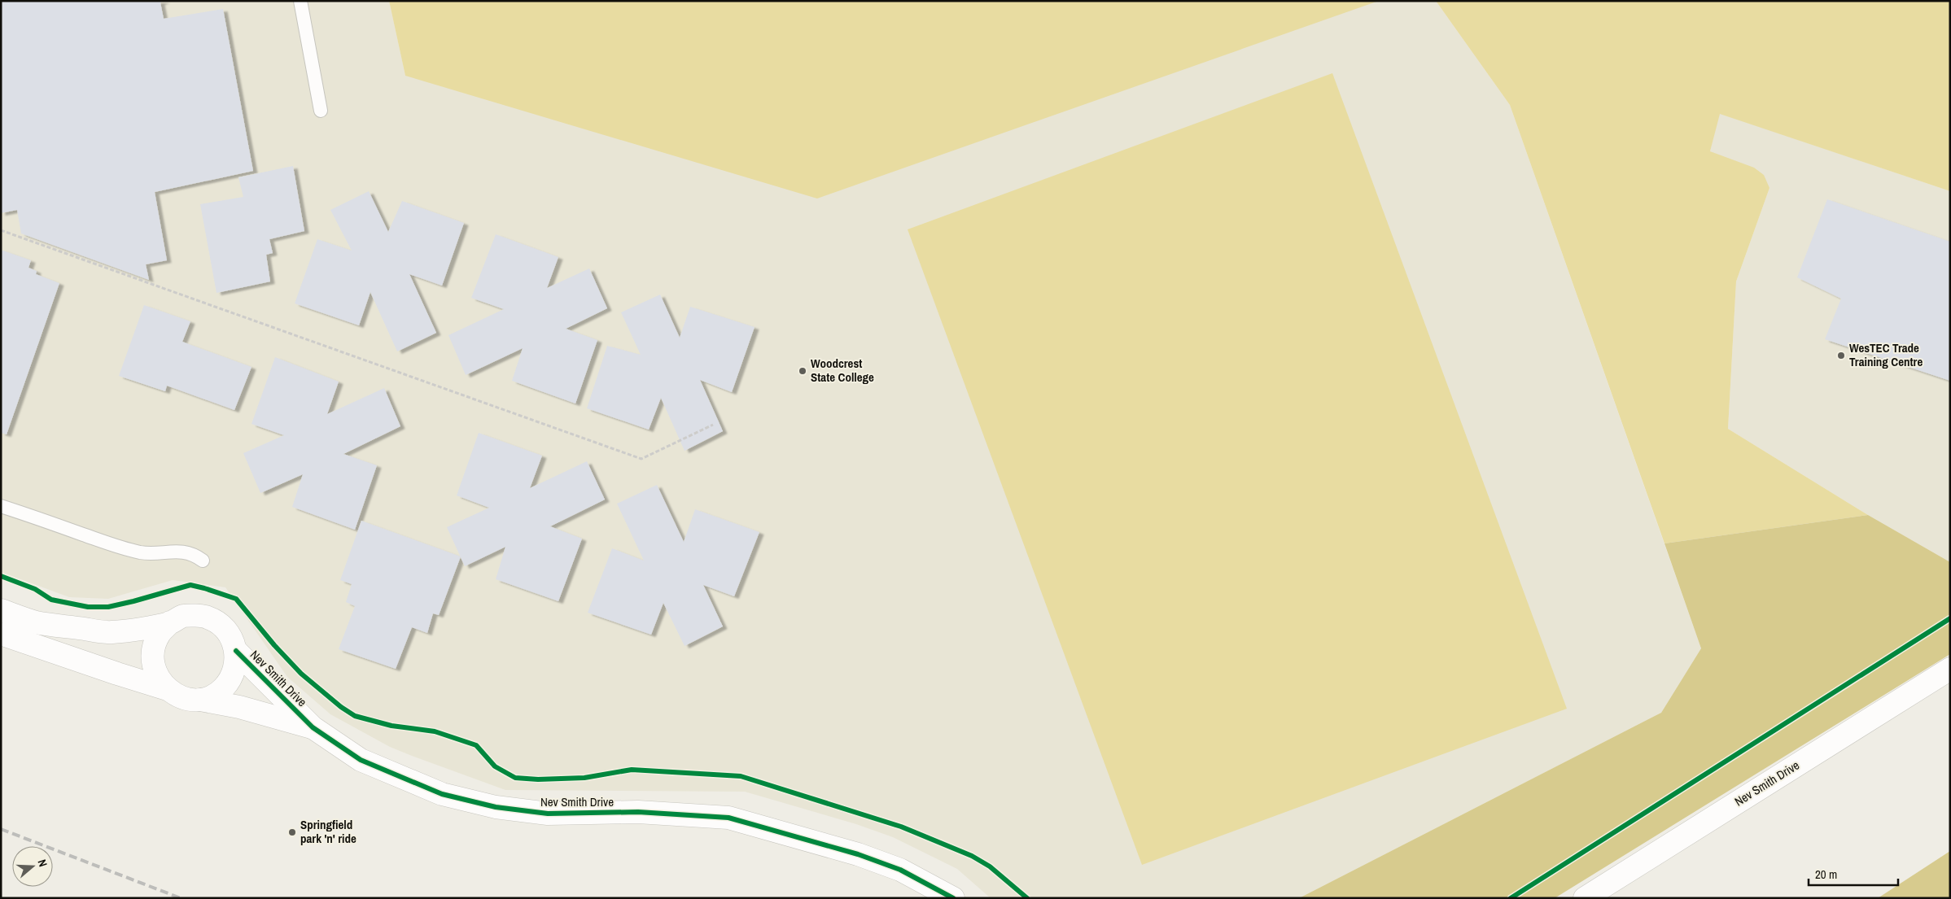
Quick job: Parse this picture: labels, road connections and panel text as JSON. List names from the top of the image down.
{
  "streets": {
    "street": ["Nev Smith Drive"]
  },
  "places": ["WesTEC Trade Training Centre", "Woodcrest State College", "Springfield park 'n' ride"],
  "scale_bar": "20 m",
  "north": "right"
}
